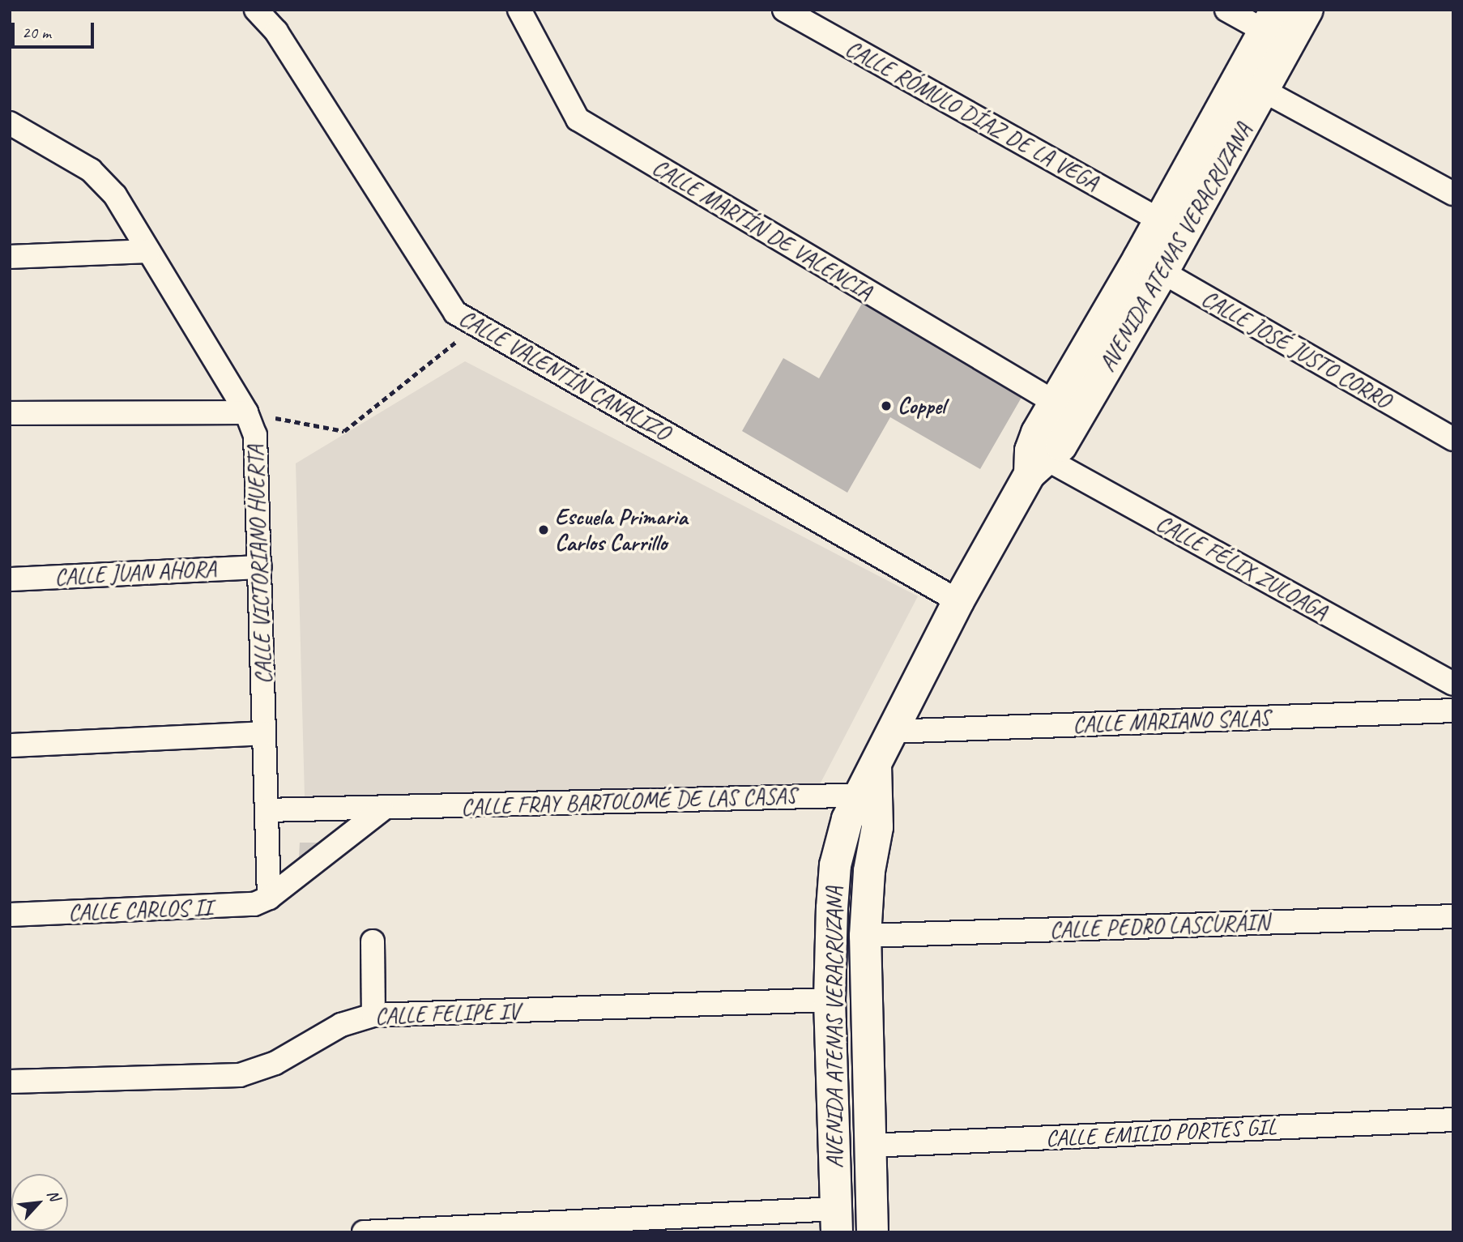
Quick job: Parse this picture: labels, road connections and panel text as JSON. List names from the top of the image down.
{
  "streets": {
    "main road": ["AVENIDA ATENAS VERACRUZANA"],
    "street": [
      "CALLE RÓMULO DÍAZ DE LA VEGA",
      "CALLE MARTÍN DE VALENCIA",
      "CALLE JOSÉ JUSTO CORRO",
      "CALLE VALENTÍN CANALIZO",
      "CALLE VICTORIANO HUERTA",
      "CALLE FÉLIX ZULOAGA",
      "CALLE JUAN AHORA",
      "CALLE MARIANO SALAS",
      "CALLE FRAY BARTOLOMÉ DE LAS CASAS",
      "CALLE CARLOS II",
      "CALLE PEDRO LASCURÁIN",
      "CALLE FELIPE IV",
      "CALLE EMILIO PORTES GIL"
    ]
  },
  "crossings": [
    ["CALLE RÓMULO DÍAZ DE LA VEGA", "AVENIDA ATENAS VERACRUZANA"],
    ["CALLE MARTÍN DE VALENCIA", "AVENIDA ATENAS VERACRUZANA"],
    ["AVENIDA ATENAS VERACRUZANA", "CALLE JOSÉ JUSTO CORRO"],
    ["AVENIDA ATENAS VERACRUZANA", "CALLE VALENTÍN CANALIZO"],
    ["AVENIDA ATENAS VERACRUZANA", "CALLE FÉLIX ZULOAGA"],
    ["AVENIDA ATENAS VERACRUZANA", "CALLE MARIANO SALAS"],
    ["AVENIDA ATENAS VERACRUZANA", "CALLE FRAY BARTOLOMÉ DE LAS CASAS"],
    ["AVENIDA ATENAS VERACRUZANA", "CALLE PEDRO LASCURÁIN"],
    ["AVENIDA ATENAS VERACRUZANA", "CALLE FELIPE IV"],
    ["AVENIDA ATENAS VERACRUZANA", "CALLE EMILIO PORTES GIL"],
    ["CALLE VICTORIANO HUERTA", "CALLE JUAN AHORA"],
    ["CALLE VICTORIANO HUERTA", "CALLE FRAY BARTOLOMÉ DE LAS CASAS"],
    ["CALLE VICTORIANO HUERTA", "CALLE CARLOS II"]
  ],
  "places": ["Coppel", "Escuela Primaria Carlos Carrillo"],
  "scale_bar": "20 m",
  "north": "top right"
}
